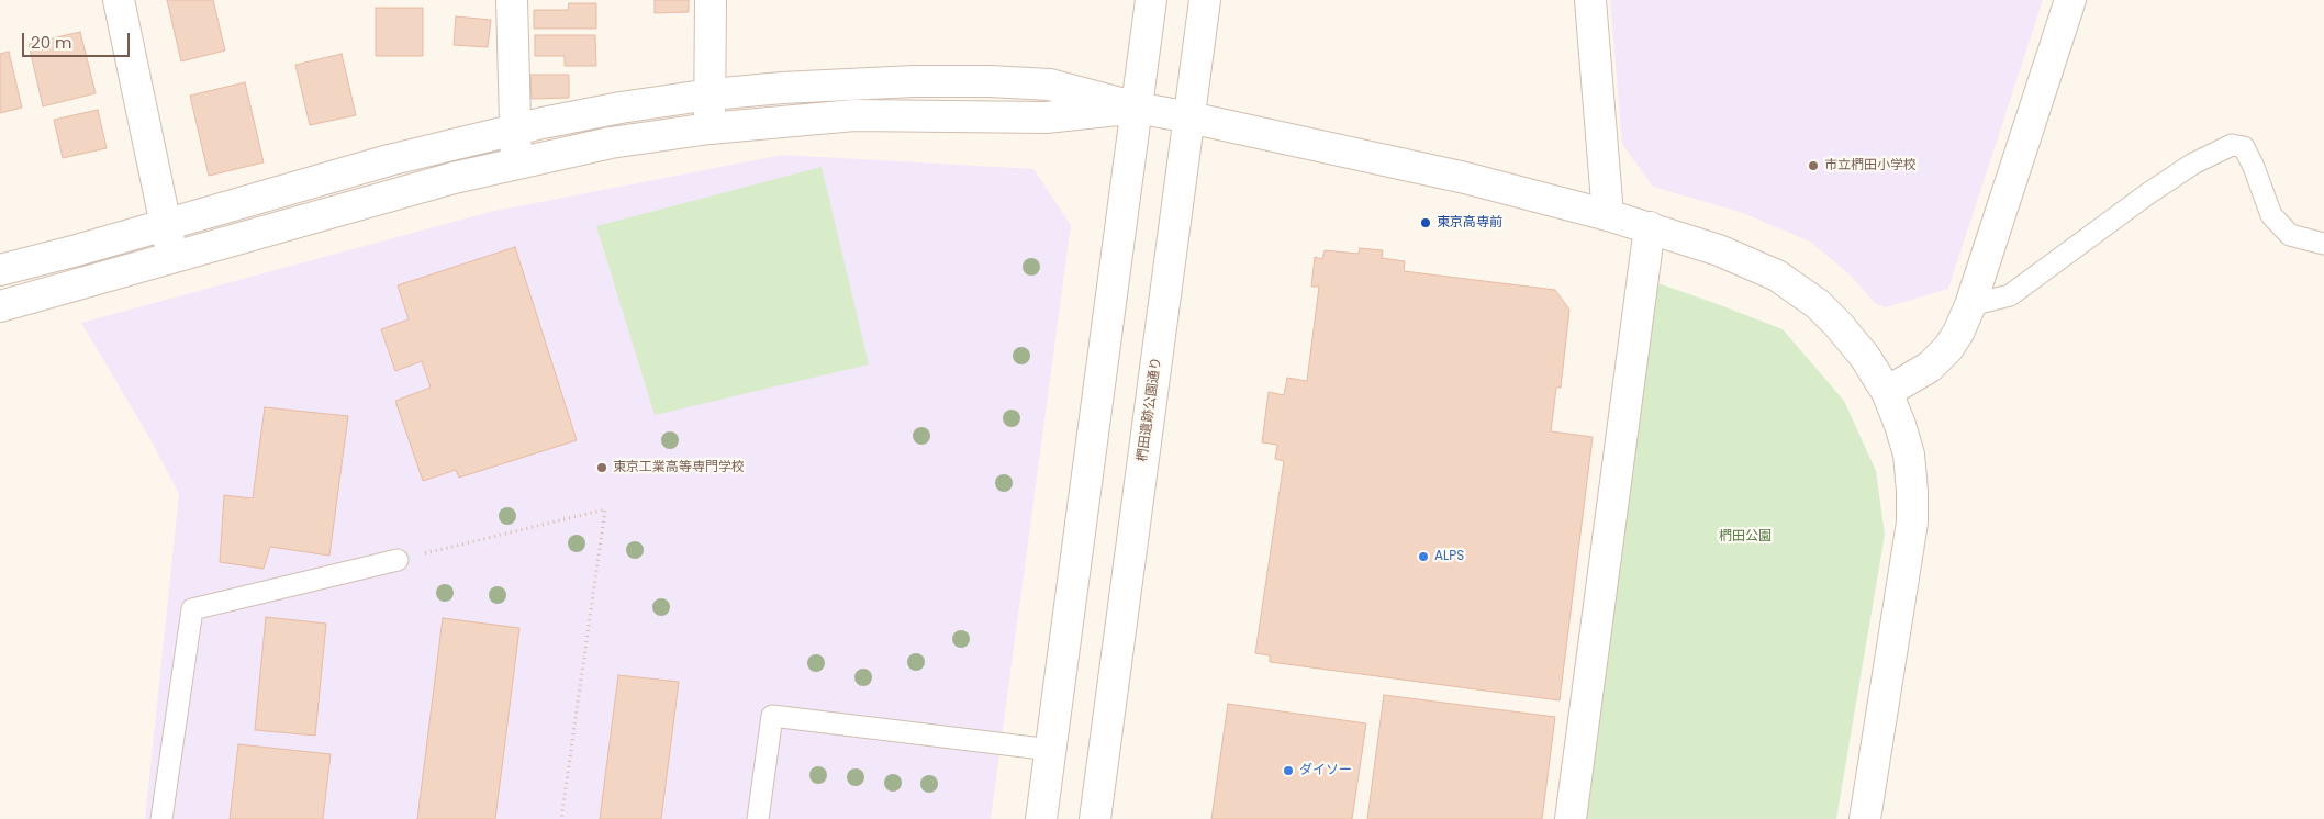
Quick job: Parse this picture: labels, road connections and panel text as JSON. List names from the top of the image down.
{
  "streets": {
    "street": ["椚田遺跡公園通り"]
  },
  "parks": ["椚田公園"],
  "places": [
    "市立椚田小学校",
    "東京高専前",
    "東京工業高等専門学校",
    "ALPS",
    "ダイソー"
  ],
  "scale_bar": "20 m"
}
